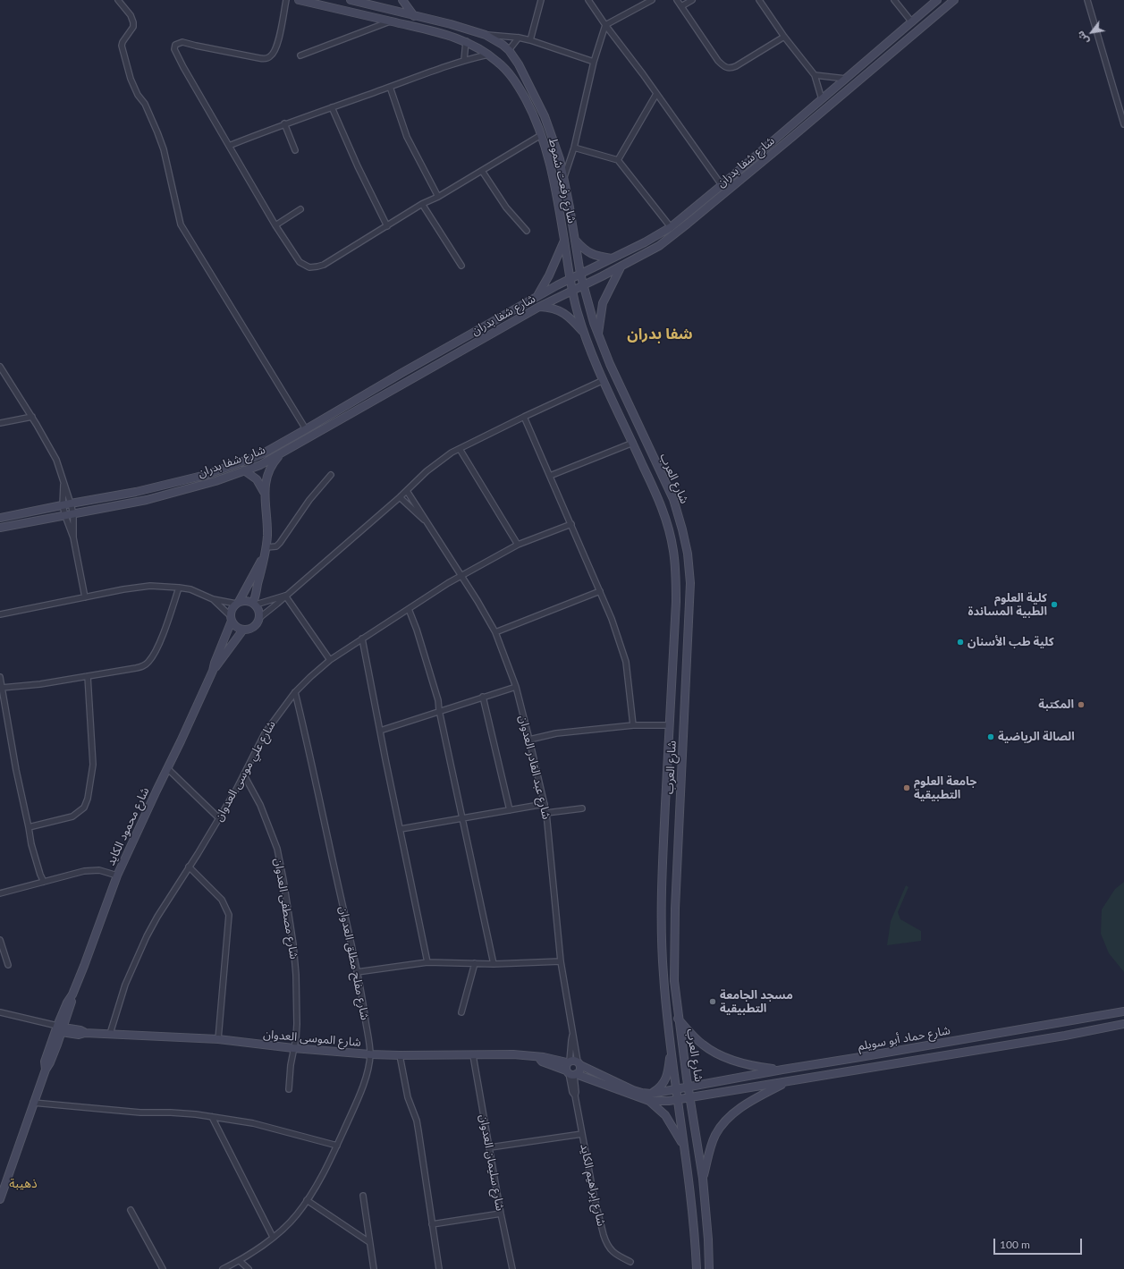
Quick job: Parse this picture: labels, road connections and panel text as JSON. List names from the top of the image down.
{
  "streets": {
    "main road": [
      "شارع شفا بدران",
      "شارع رفعت شموط",
      "شارع العرب",
      "شارع محمود الكايد",
      "شارع الموسى العدوان",
      "شارع حماد أبو سويلم"
    ],
    "street": [
      "شارع عبد القادر العدوان",
      "شارع علي موسى العدوان",
      "شارع مصطفى العدوان",
      "شارع مفلح مطلق العدوان",
      "شارع سليمان العدوان",
      "شارع إبراهيم الكايد"
    ]
  },
  "crossings": [
    ["شارع شفا بدران", "شارع رفعت شموط"],
    ["شارع شفا بدران", "شارع العرب"],
    ["شارع رفعت شموط", "شارع العرب"],
    ["شارع العرب", "شارع الموسى العدوان"],
    ["شارع العرب", "شارع حماد أبو سويلم"],
    ["شارع عبد القادر العدوان", "شارع علي موسى العدوان"],
    ["شارع عبد القادر العدوان", "شارع الموسى العدوان"],
    ["شارع علي موسى العدوان", "شارع مصطفى العدوان"],
    ["شارع علي موسى العدوان", "شارع مفلح مطلق العدوان"],
    ["شارع علي موسى العدوان", "شارع الموسى العدوان"],
    ["شارع محمود الكايد", "شارع الموسى العدوان"],
    ["شارع مصطفى العدوان", "شارع الموسى العدوان"],
    ["شارع مفلح مطلق العدوان", "شارع الموسى العدوان"],
    ["شارع الموسى العدوان", "شارع حماد أبو سويلم"],
    ["شارع الموسى العدوان", "شارع سليمان العدوان"],
    ["شارع الموسى العدوان", "شارع إبراهيم الكايد"]
  ],
  "districts": ["شفا بدران", "ذهيبة"],
  "places": [
    "كلية العلوم الطبية المساندة",
    "كلية طب الأسنان",
    "المكتبة",
    "الصالة الرياضية",
    "جامعة العلوم التطبيقية",
    "مسجد الجامعة التطبيقية"
  ],
  "scale_bar": "100 m",
  "north": "bottom left"
}
